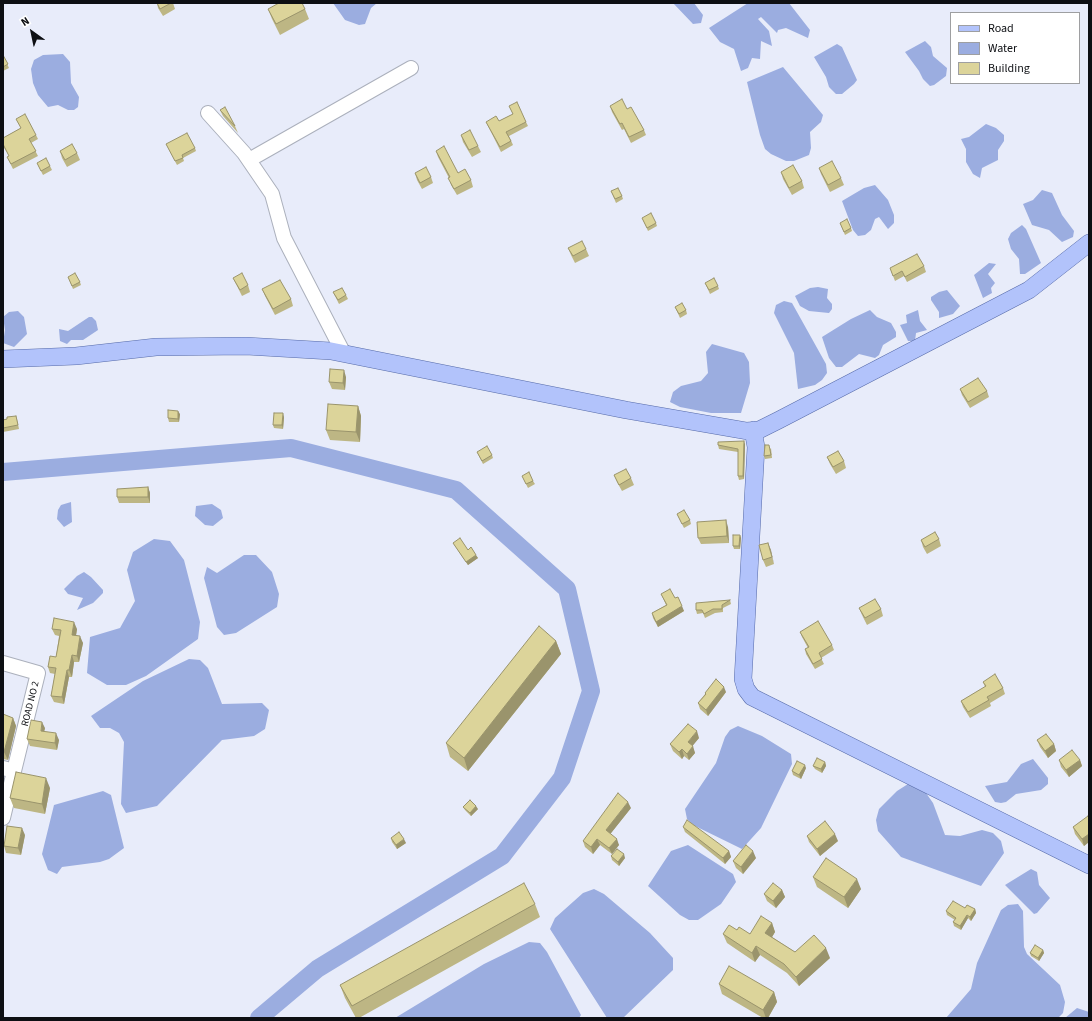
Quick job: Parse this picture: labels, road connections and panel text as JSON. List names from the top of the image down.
{
  "streets": {
    "street": ["ROAD NO 2"]
  },
  "legend": ["Road", "Water", "Building"],
  "north": "top left"
}
